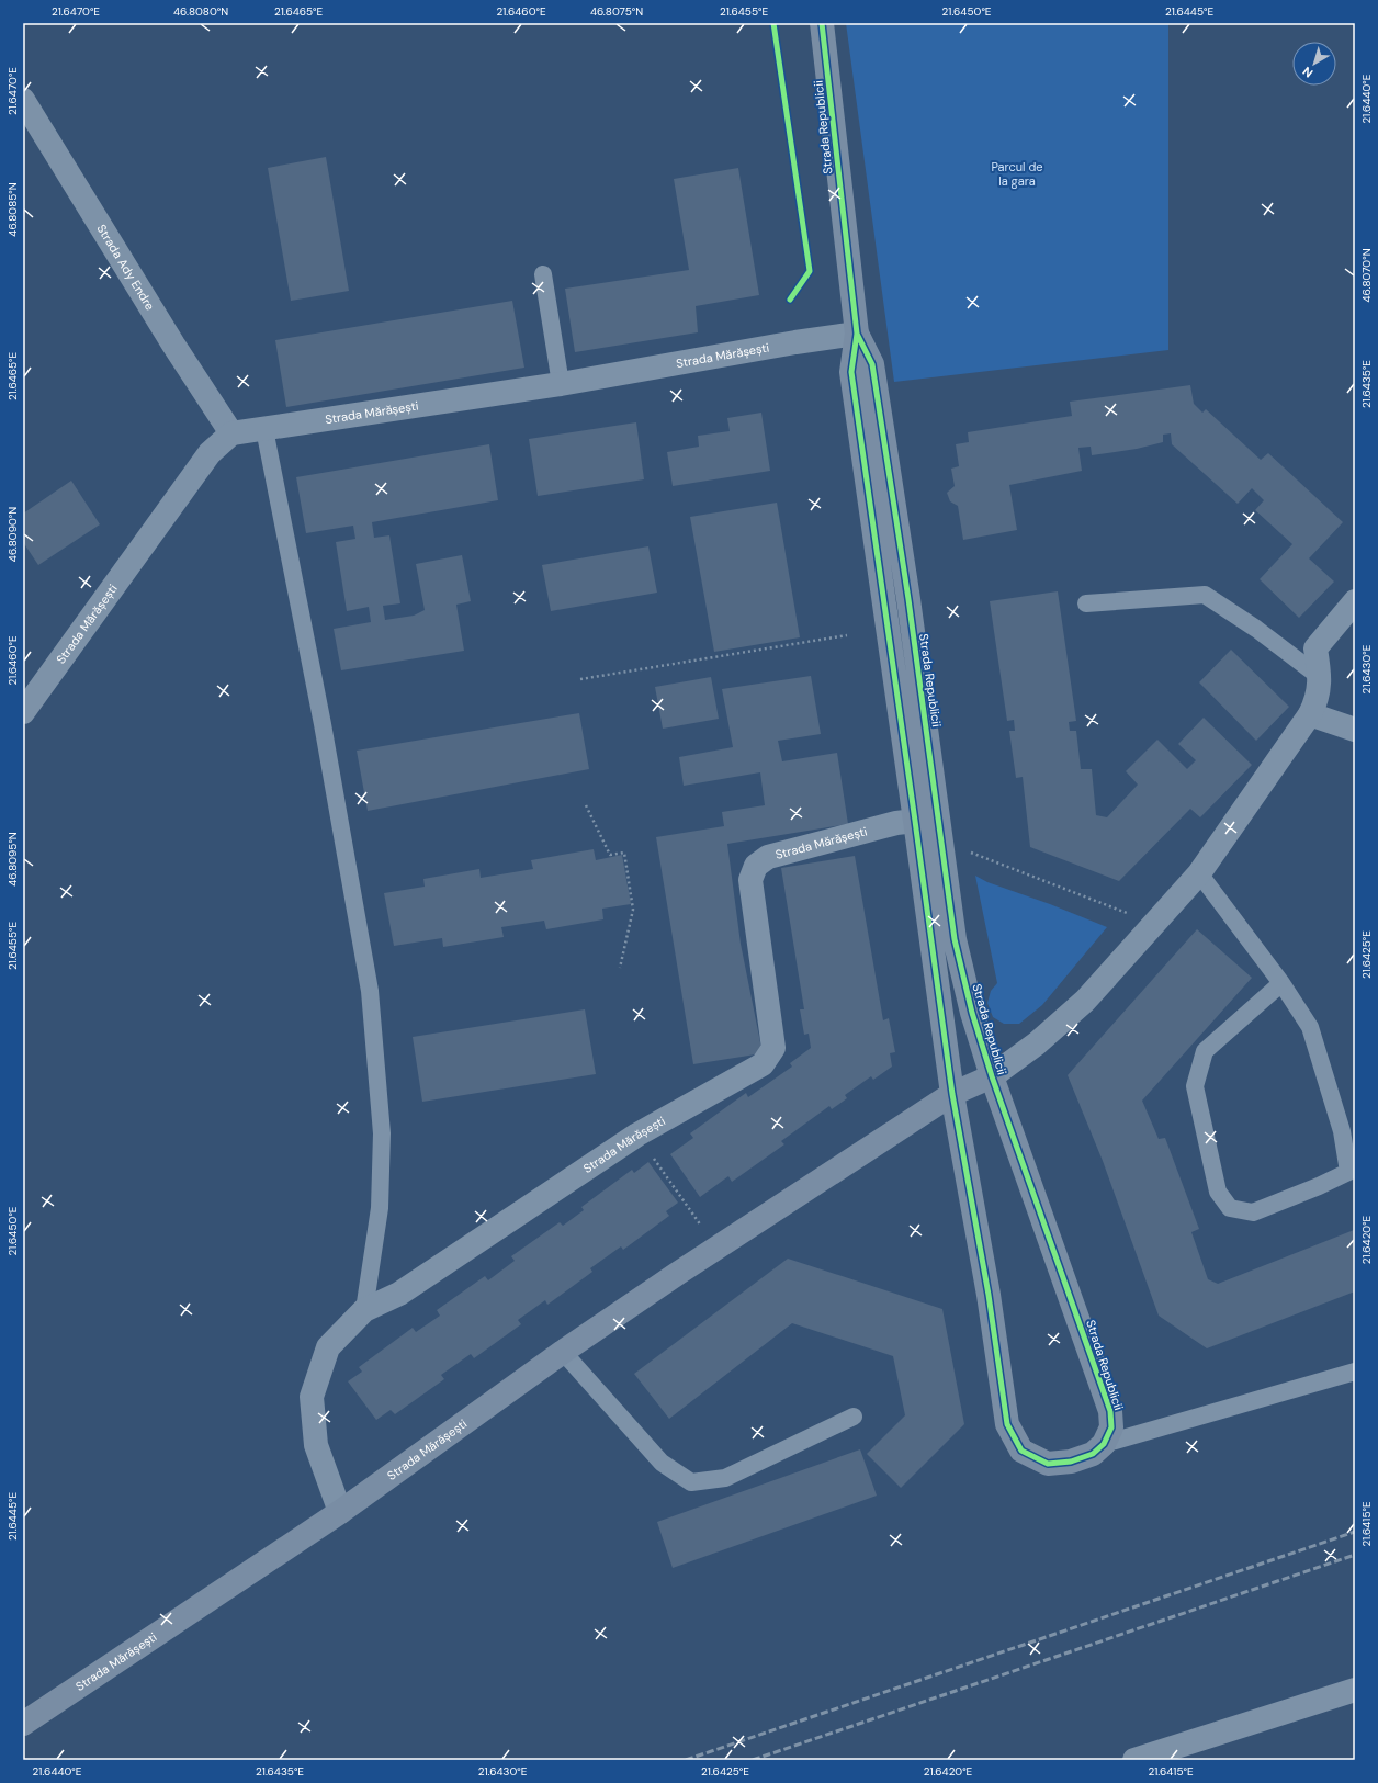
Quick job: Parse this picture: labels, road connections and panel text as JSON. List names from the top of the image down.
{
  "streets": {
    "street": ["Strada Republicii", "Strada Ady Endre", "Strada Mărășești"]
  },
  "crossings": [
    ["Strada Republicii", "Strada Mărășești"],
    ["Strada Ady Endre", "Strada Mărășești"]
  ],
  "parks": ["Parcul de la gara"],
  "north": "bottom left",
  "coordinates": [
    "21.6470°E",
    "46.8080°N",
    "21.6465°E",
    "21.6460°E",
    "46.8075°N",
    "21.6455°E",
    "21.6450°E",
    "21.6445°E",
    "21.6440°E",
    "46.8085°N",
    "46.8070°N",
    "21.6435°E",
    "46.8090°N",
    "21.6430°E",
    "46.8095°N",
    "21.6425°E",
    "21.6420°E",
    "21.6415°E"
  ]
}
